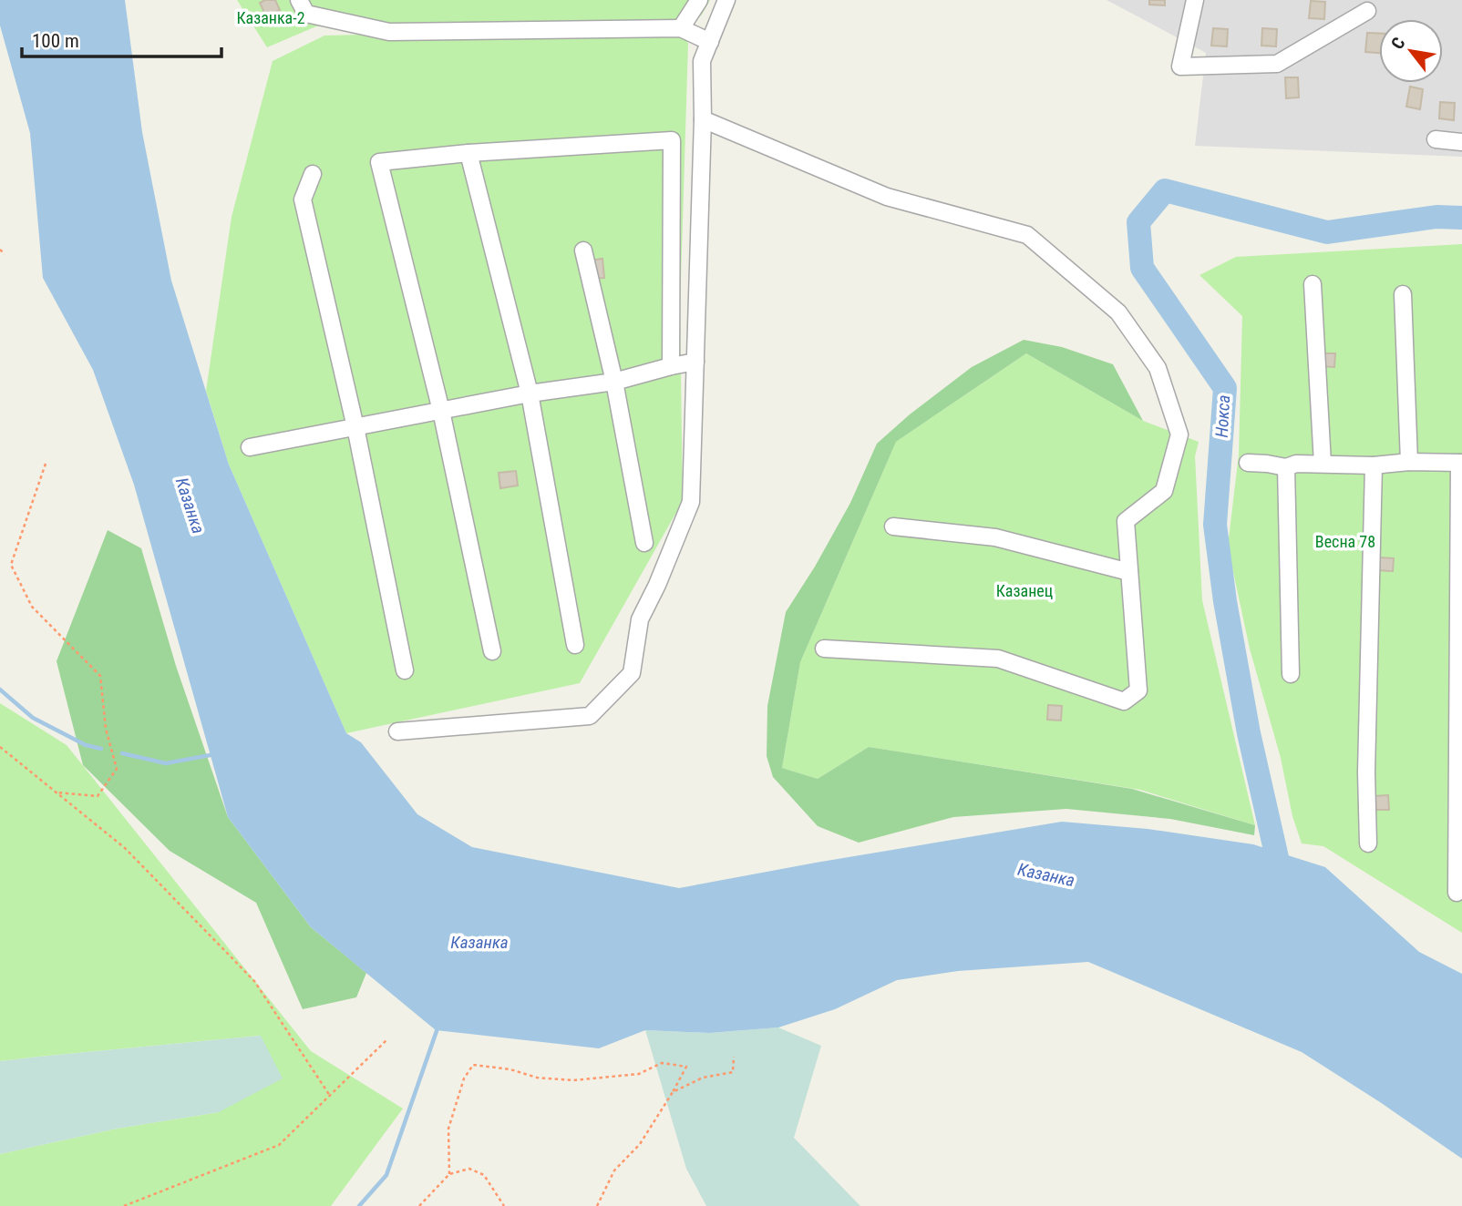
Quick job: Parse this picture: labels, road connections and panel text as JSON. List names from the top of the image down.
{
  "water": ["Нокса", "Казанка"],
  "parks": ["Казанка-2", "Весна 78", "Казанец"],
  "scale_bar": "100 m",
  "north": "top left"
}
